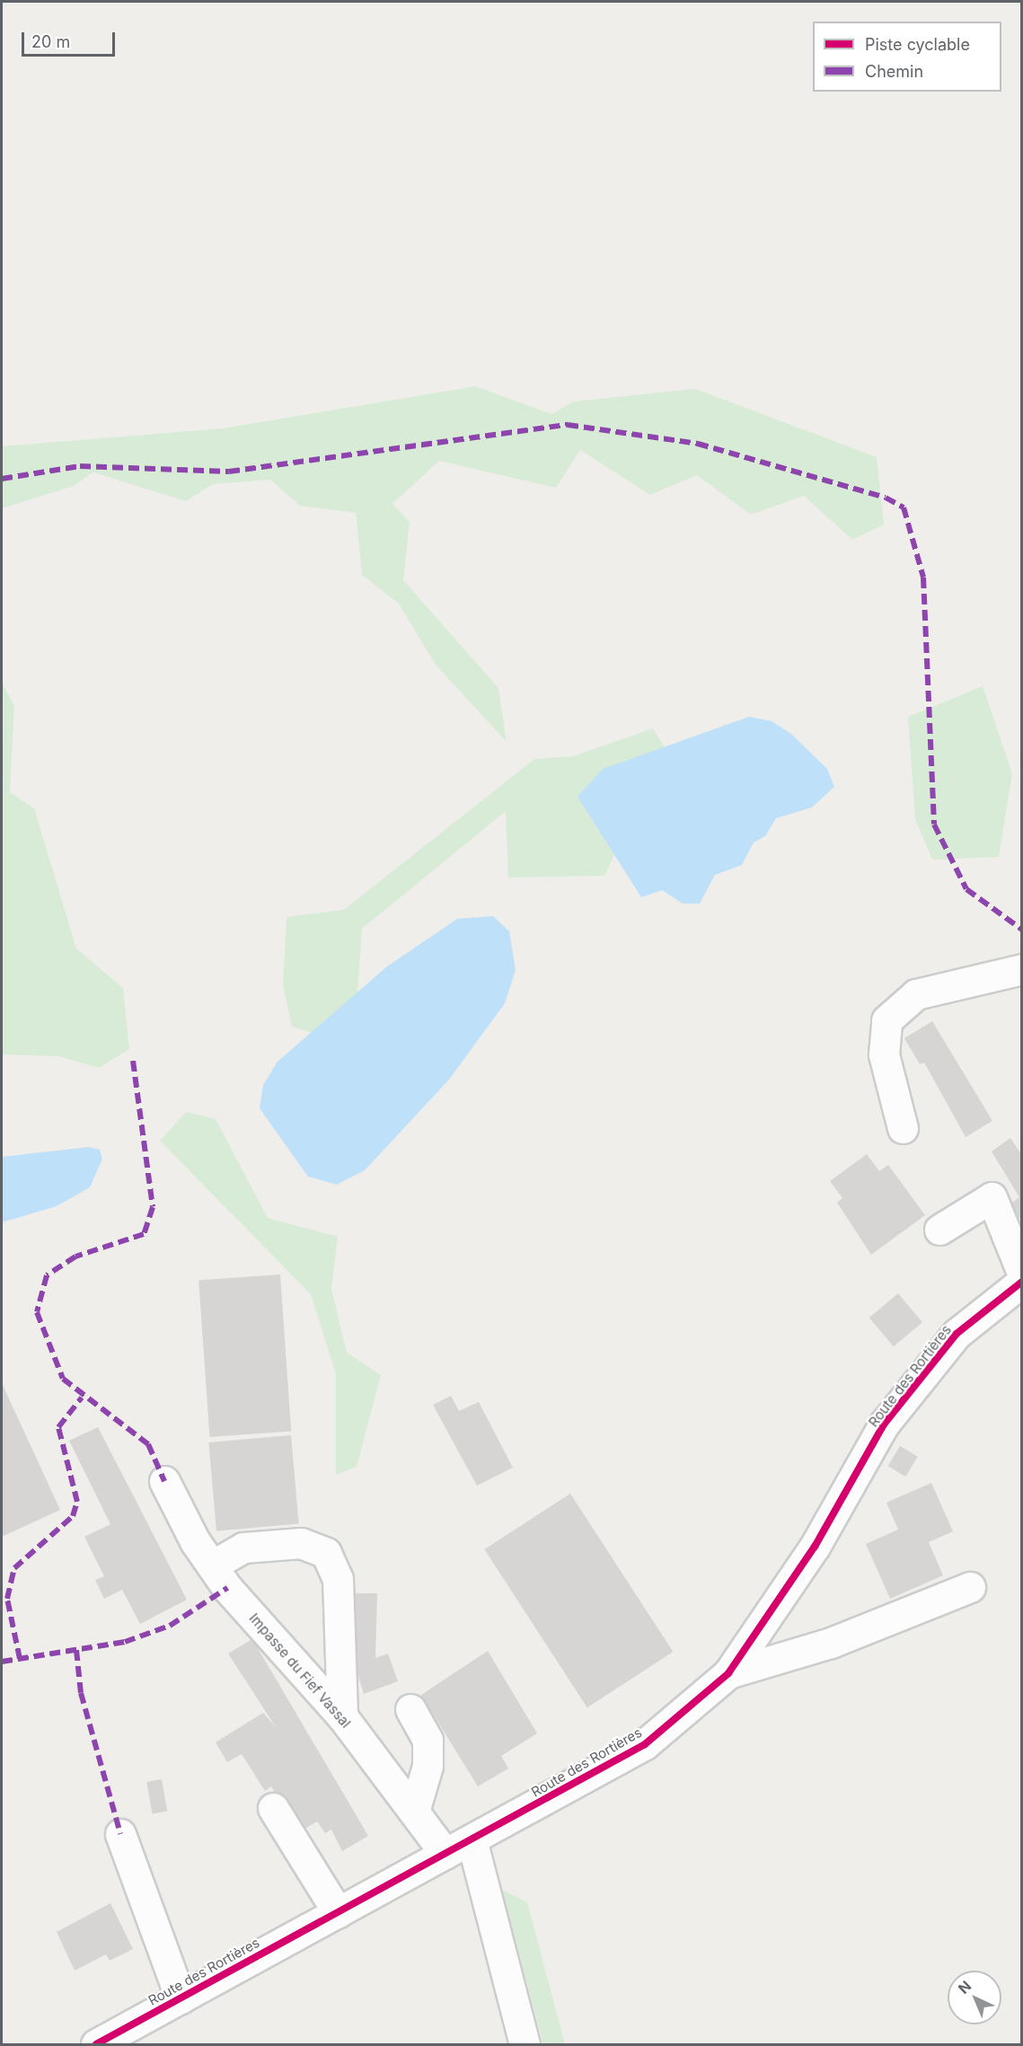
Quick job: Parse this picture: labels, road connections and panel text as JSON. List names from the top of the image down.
{
  "streets": {
    "street": ["Route des Rortières", "Impasse du Fief Vassal"]
  },
  "crossings": [
    ["Route des Rortières", "Impasse du Fief Vassal"]
  ],
  "legend": ["Piste cyclable", "Chemin"],
  "scale_bar": "20 m",
  "north": "top left"
}
